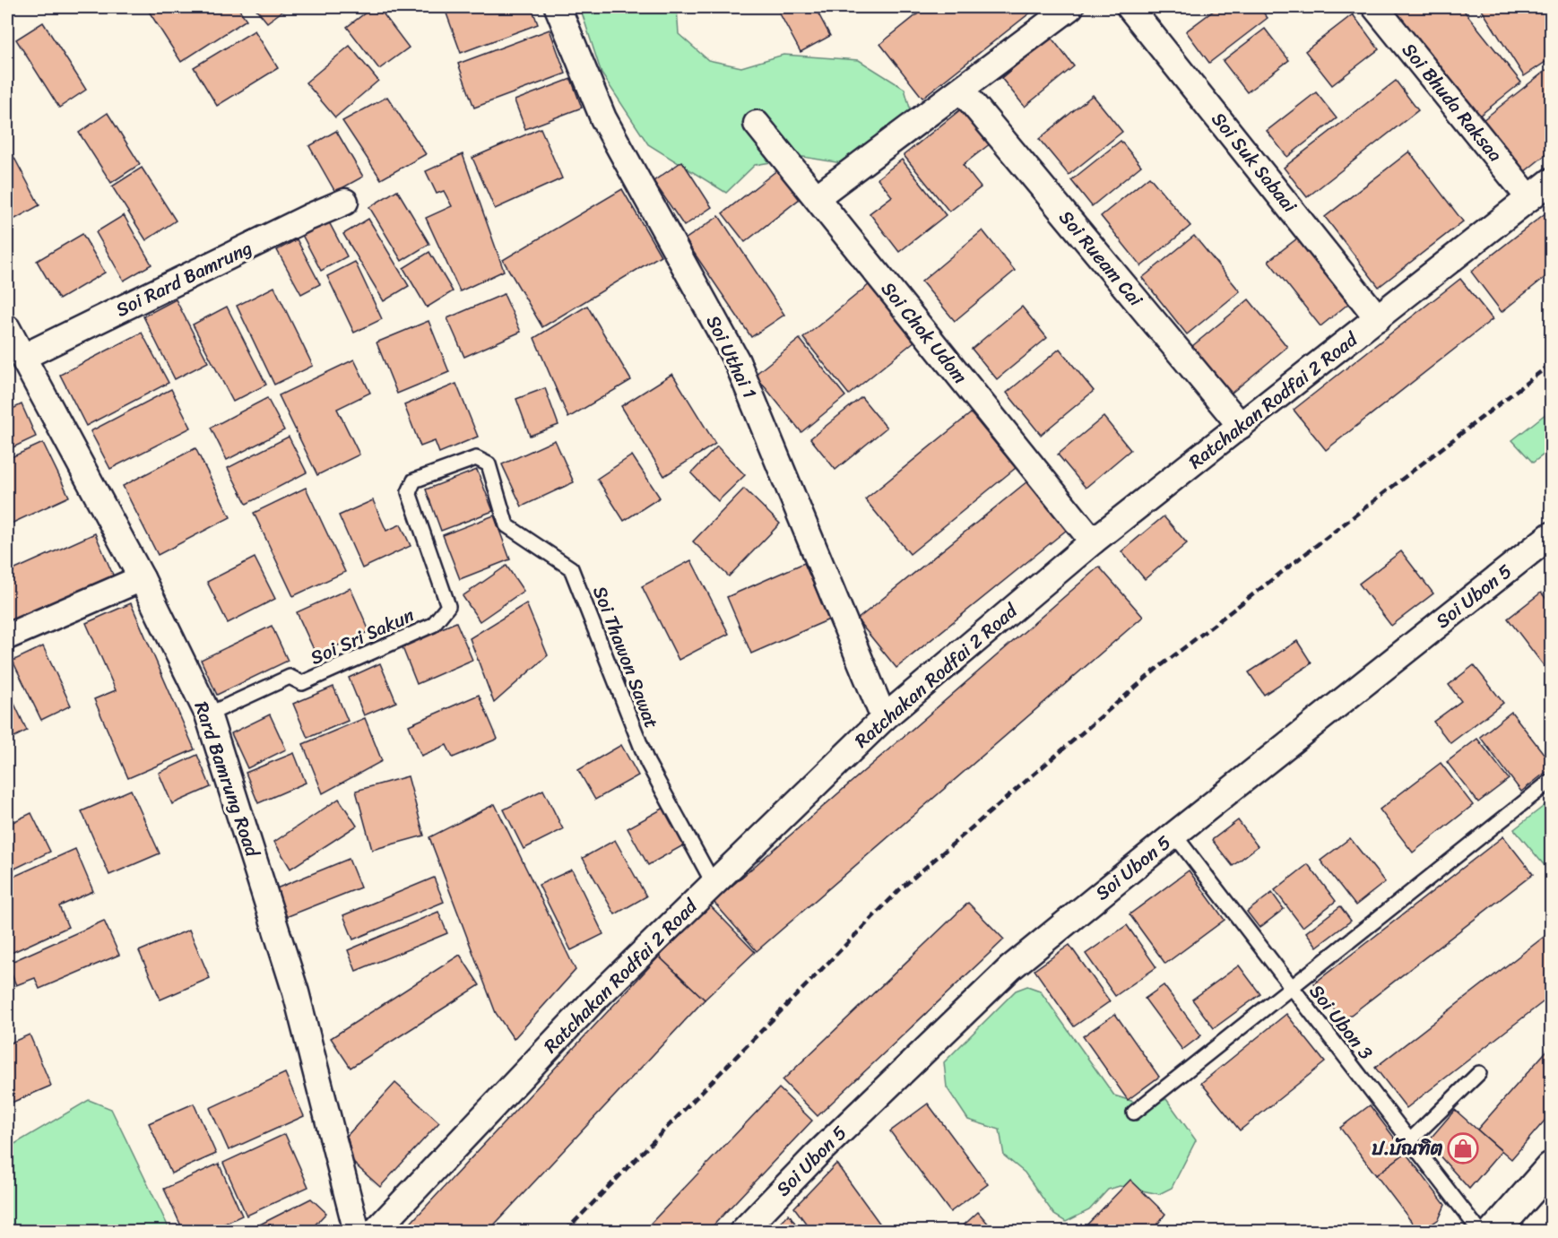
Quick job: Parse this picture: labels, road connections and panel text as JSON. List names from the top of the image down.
{
  "streets": {
    "street": [
      "Soi Bhuda Raksaa",
      "Soi Suk Sabaai",
      "Soi Rueam Cai",
      "Soi Rard Bamrung",
      "Soi Chok Udom",
      "Soi Uthai 1",
      "Ratchakan Rodfai 2 Road",
      "Soi Ubon 5",
      "Rard Bamrung Road"
    ],
    "lane": ["Soi Sri Sakun", "Soi Thawon Sawat", "Soi Ubon 3"]
  },
  "crossings": [
    ["Soi Bhuda Raksaa", "Ratchakan Rodfai 2 Road"],
    ["Soi Suk Sabaai", "Ratchakan Rodfai 2 Road"],
    ["Soi Rueam Cai", "Ratchakan Rodfai 2 Road"],
    ["Soi Rard Bamrung", "Rard Bamrung Road"],
    ["Soi Chok Udom", "Ratchakan Rodfai 2 Road"],
    ["Soi Uthai 1", "Ratchakan Rodfai 2 Road"],
    ["Ratchakan Rodfai 2 Road", "Soi Thawon Sawat"],
    ["Soi Ubon 5", "Soi Ubon 3"],
    ["Soi Sri Sakun", "Soi Thawon Sawat"],
    ["Soi Sri Sakun", "Rard Bamrung Road"]
  ],
  "places": {
    "shop": ["ป.บัณฑิต"]
  }
}
